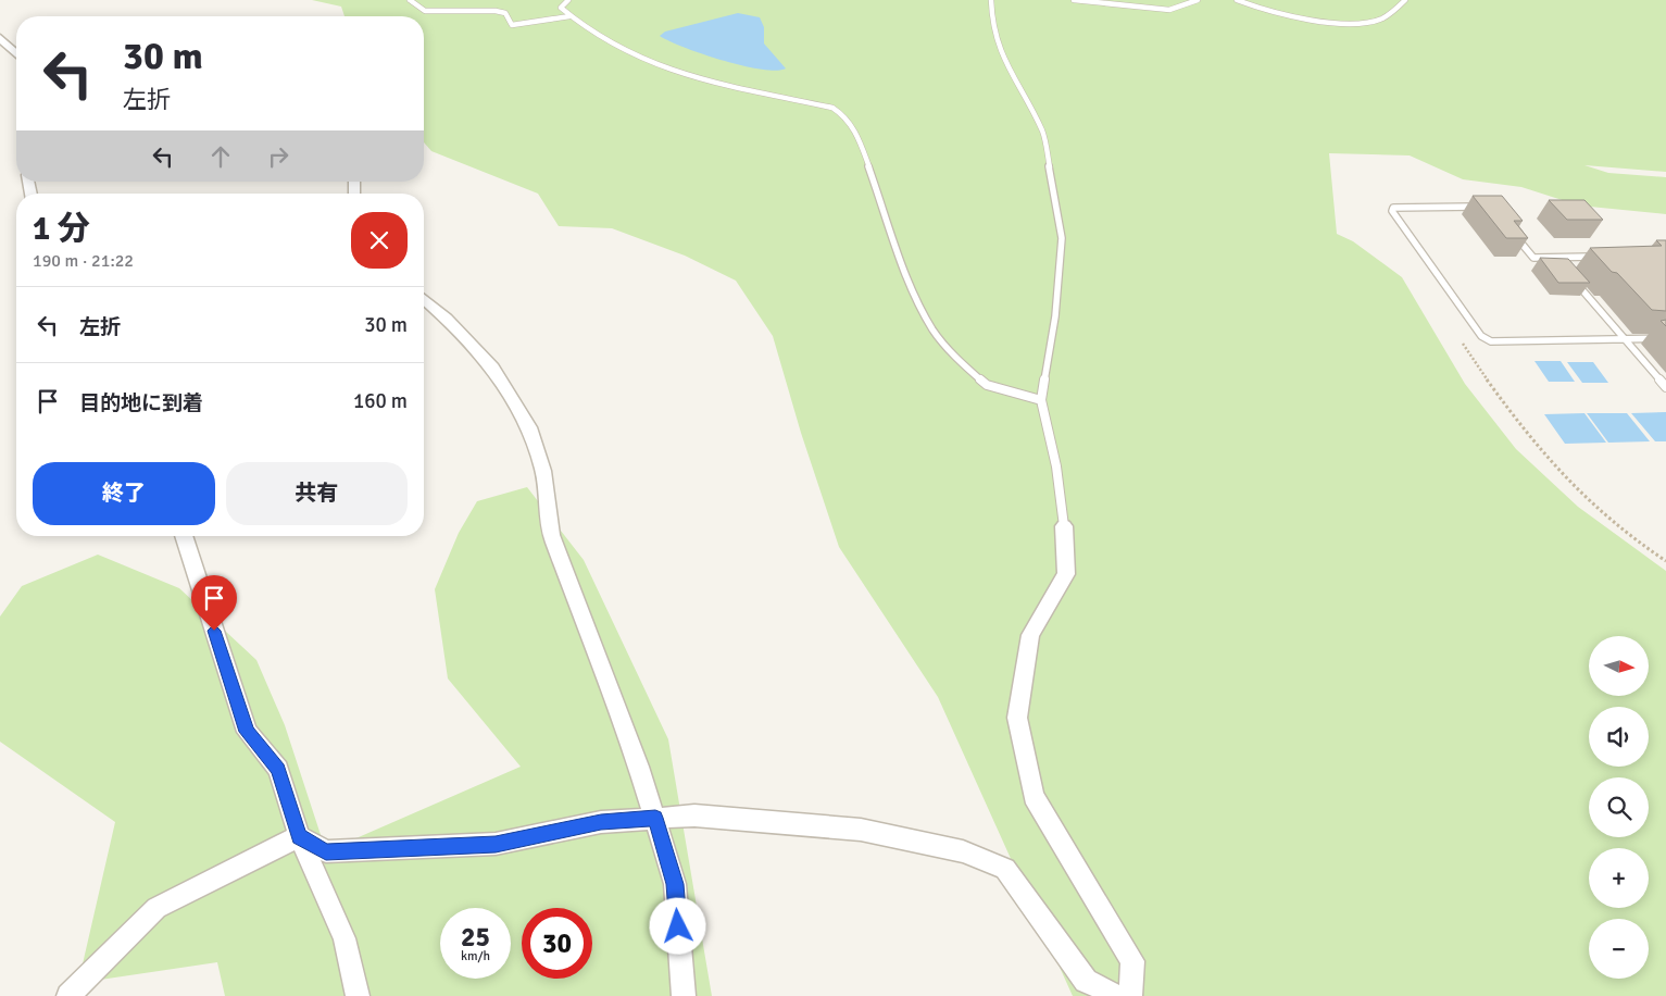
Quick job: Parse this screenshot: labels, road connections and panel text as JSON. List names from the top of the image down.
{
  "north": "right",
  "page": {
    "turn": ["30 m", "左折"],
    "heading": ["1 分", "190 m · 21:22"],
    "list": [
      {
        "name": "左折",
        "value": "30 m"
      },
      {
        "name": "目的地に到着",
        "value": "160 m"
      }
    ],
    "buttons": ["終了", "共有"],
    "map_buttons": ["+", "−"],
    "speed": "25 km/h",
    "limit": "30"
  }
}
